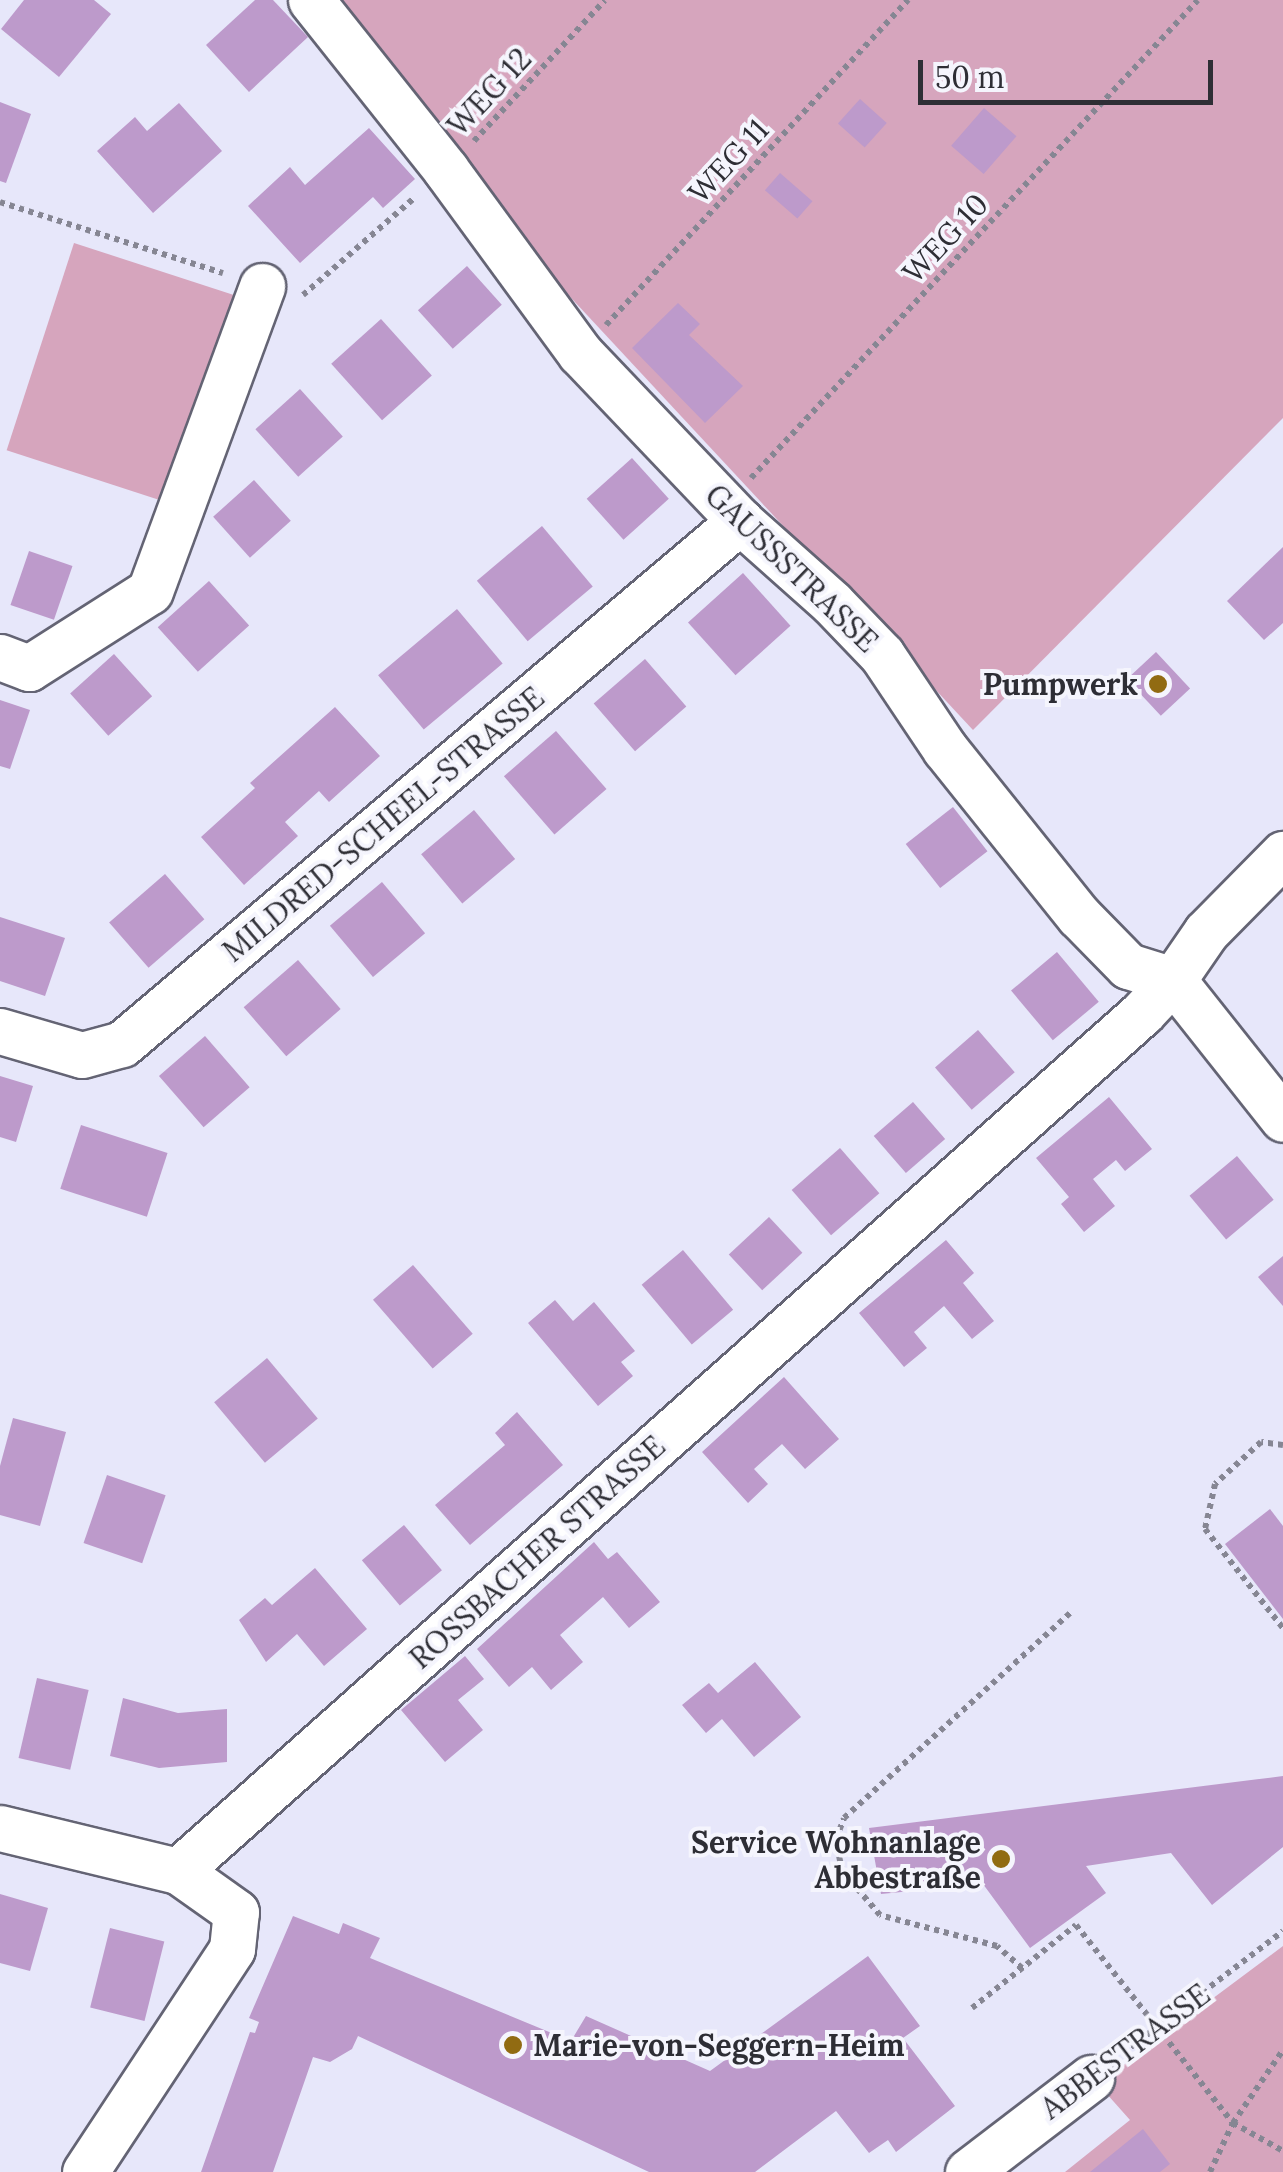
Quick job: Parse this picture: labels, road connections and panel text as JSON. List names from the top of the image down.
{
  "streets": {
    "street": [
      "GAUSSSTRASSE",
      "MILDRED-SCHEEL-STRASSE",
      "ROSSBACHER STRASSE",
      "ABBESTRASSE"
    ],
    "path": ["WEG 12", "WEG 11", "WEG 10"]
  },
  "crossings": [
    ["WEG 12", "GAUSSSTRASSE"],
    ["WEG 11", "GAUSSSTRASSE"],
    ["WEG 10", "GAUSSSTRASSE"],
    ["WEG 10", "MILDRED-SCHEEL-STRASSE"],
    ["GAUSSSTRASSE", "MILDRED-SCHEEL-STRASSE"],
    ["GAUSSSTRASSE", "ROSSBACHER STRASSE"]
  ],
  "places": ["Pumpwerk", "Service Wohnanlage Abbestraße", "Marie-von-Seggern-Heim"],
  "scale_bar": "50 m"
}
